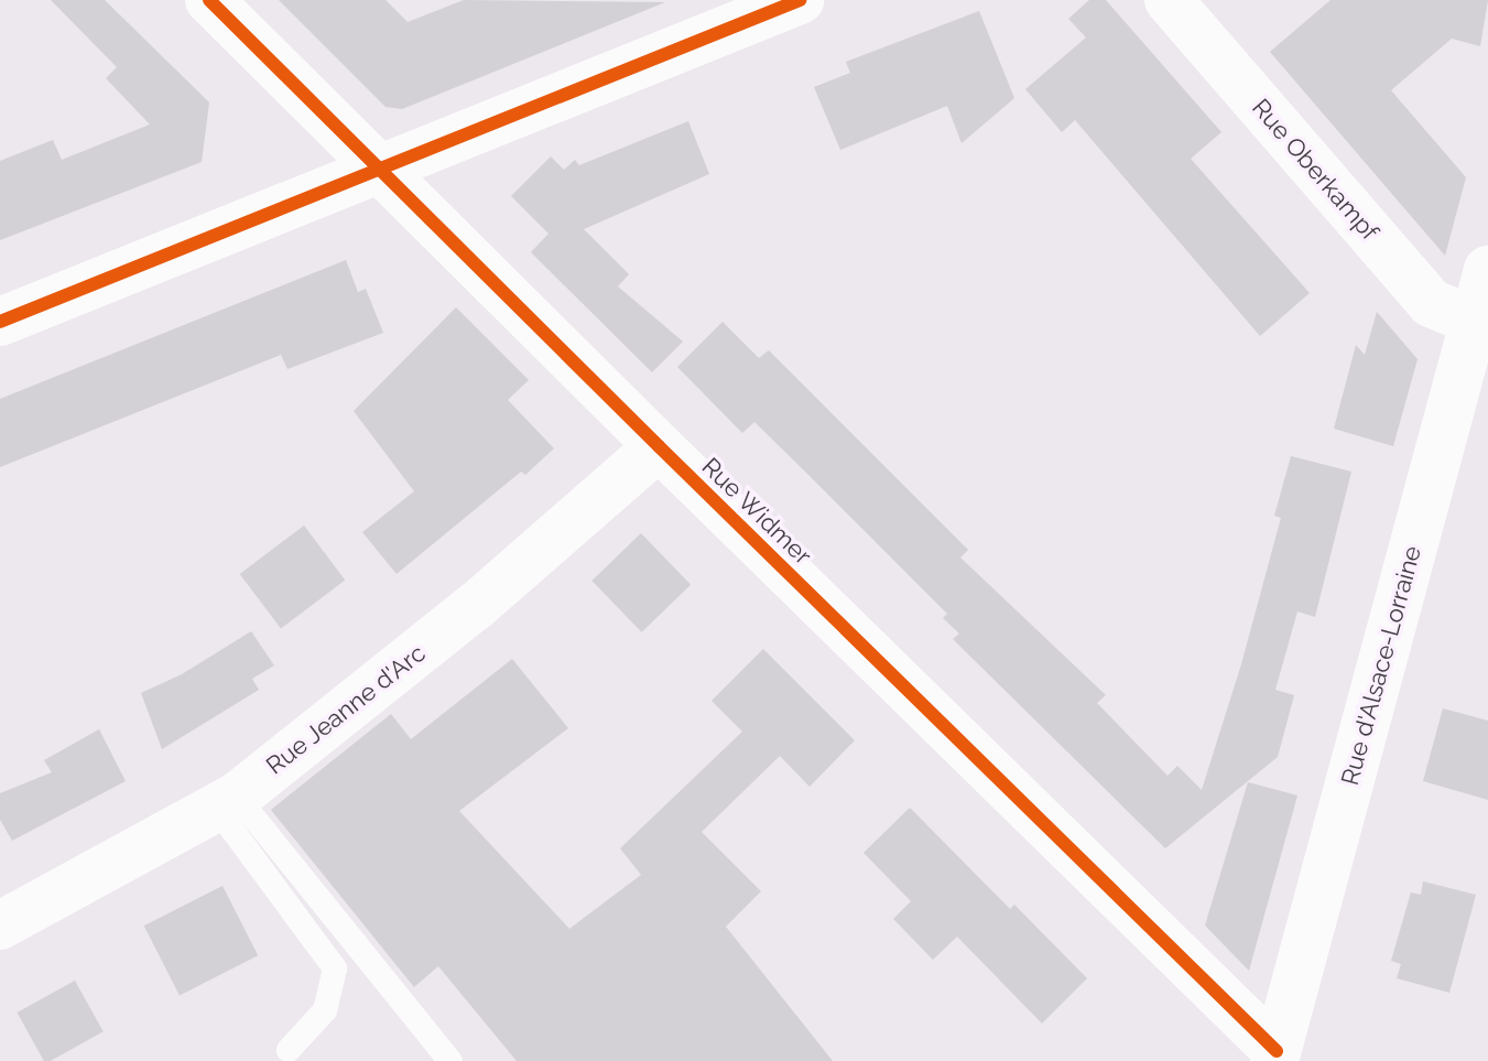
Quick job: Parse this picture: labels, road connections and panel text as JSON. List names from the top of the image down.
{
  "streets": {
    "street": [
      "Rue Oberkampf",
      "Rue Widmer",
      "Rue d'Alsace-Lorraine",
      "Rue Jeanne d'Arc"
    ]
  },
  "crossings": [
    ["Rue Oberkampf", "Rue d'Alsace-Lorraine"],
    ["Rue Widmer", "Rue d'Alsace-Lorraine"],
    ["Rue Widmer", "Rue Jeanne d'Arc"]
  ]
}
